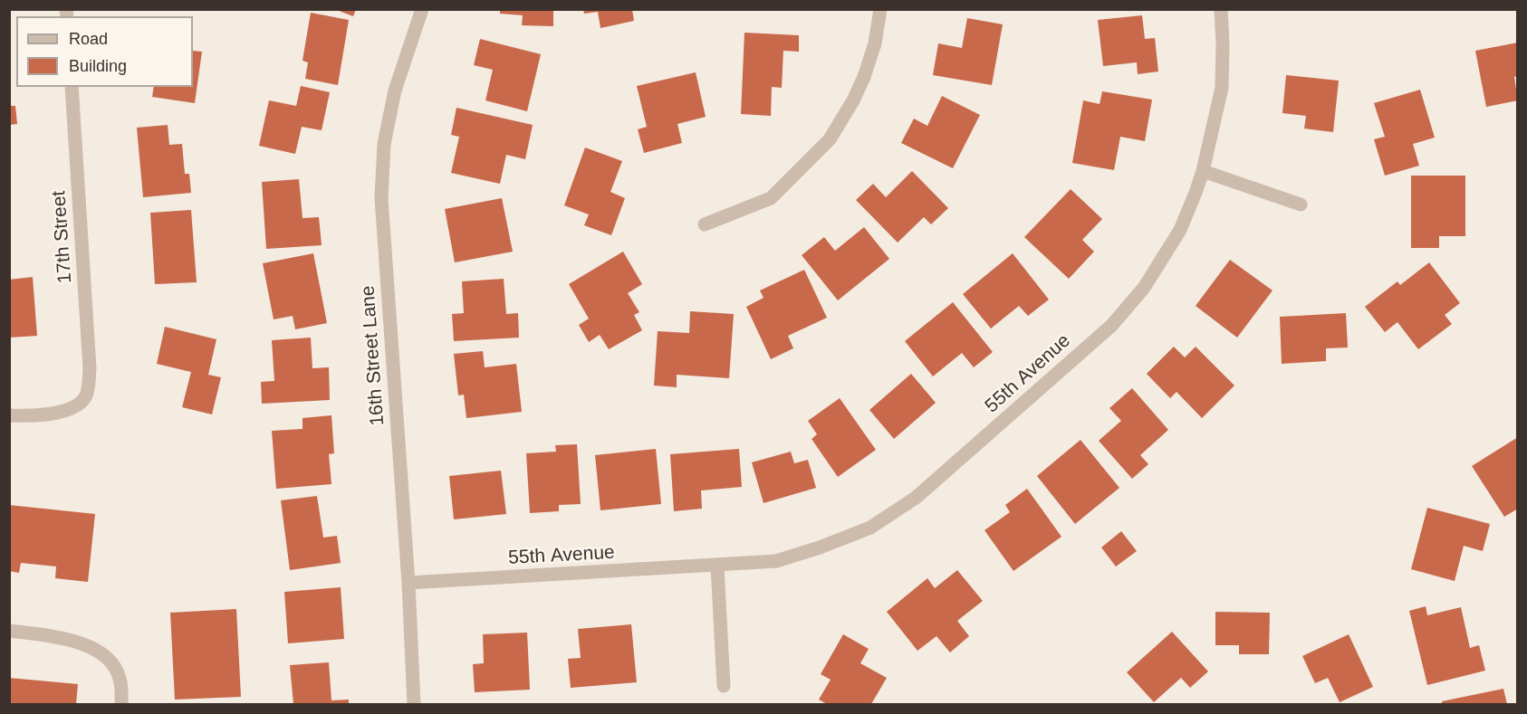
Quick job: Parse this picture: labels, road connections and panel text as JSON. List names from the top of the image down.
{
  "streets": {
    "street": ["17th Street", "16th Street Lane", "55th Avenue"]
  },
  "crossings": [
    ["16th Street Lane", "55th Avenue"]
  ],
  "legend": ["Road", "Building"]
}
